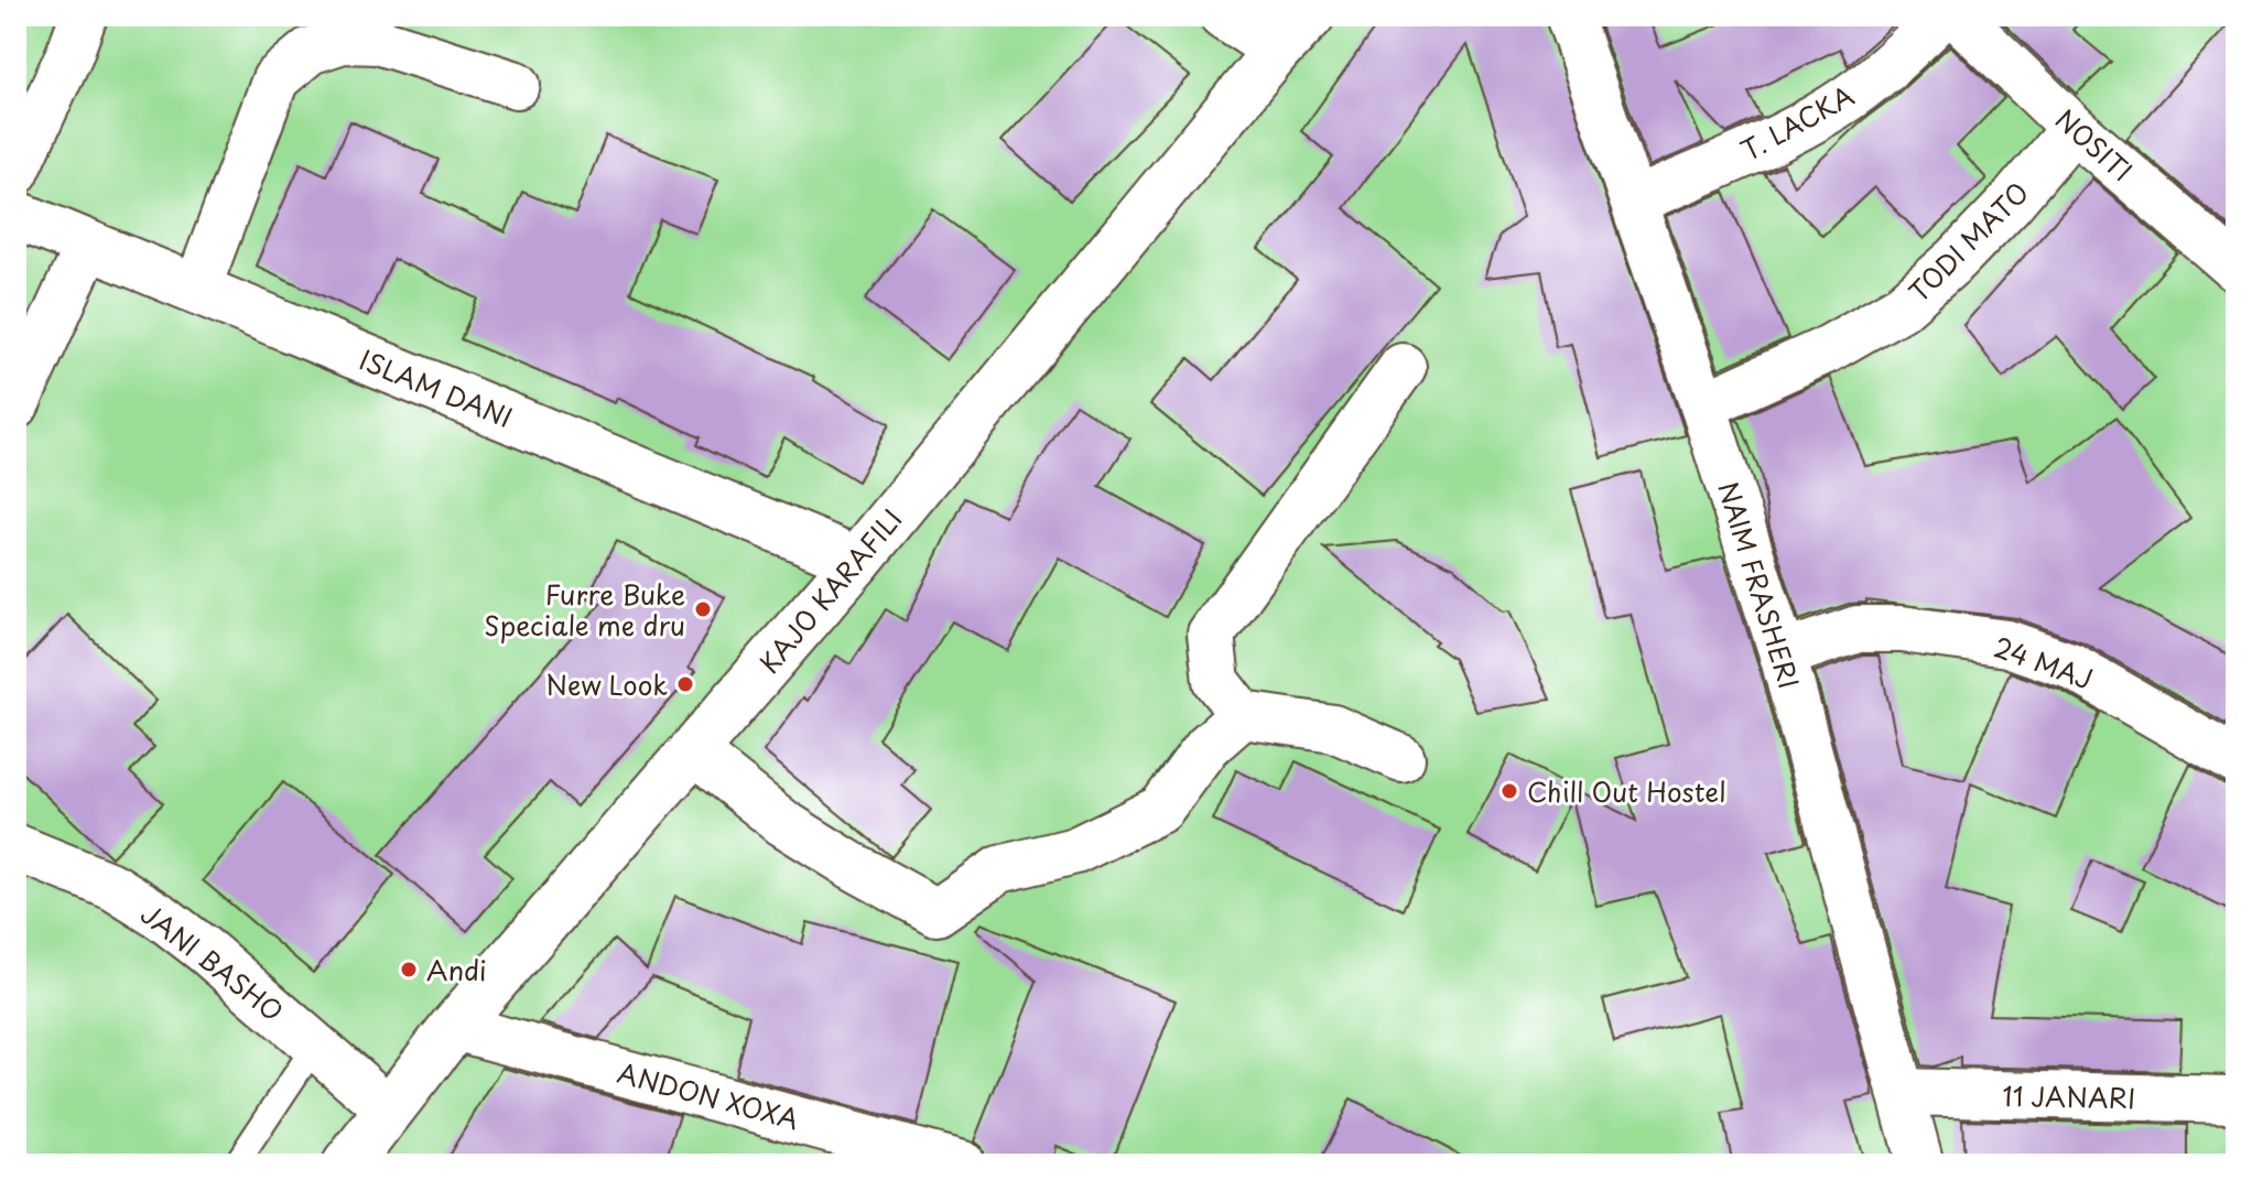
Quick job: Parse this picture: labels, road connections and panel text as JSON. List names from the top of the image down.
{
  "streets": {
    "main road": ["ISLAM DANI", "KAJO KARAFILI"],
    "street": [
      "T. LACKA",
      "NOSITI",
      "TODI MATO",
      "NAIM FRASHERI",
      "24 MAJ",
      "JANI BASHO",
      "ANDON XOXA",
      "11 JANARI"
    ]
  },
  "crossings": [
    ["T. LACKA", "NAIM FRASHERI"],
    ["NOSITI", "TODI MATO"],
    ["TODI MATO", "NAIM FRASHERI"],
    ["ISLAM DANI", "KAJO KARAFILI"],
    ["NAIM FRASHERI", "24 MAJ"],
    ["NAIM FRASHERI", "11 JANARI"],
    ["KAJO KARAFILI", "JANI BASHO"],
    ["KAJO KARAFILI", "ANDON XOXA"]
  ],
  "places": [
    "Furre Buke Speciale me dru",
    "New Look",
    "Chill Out Hostel",
    "Andi"
  ]
}
